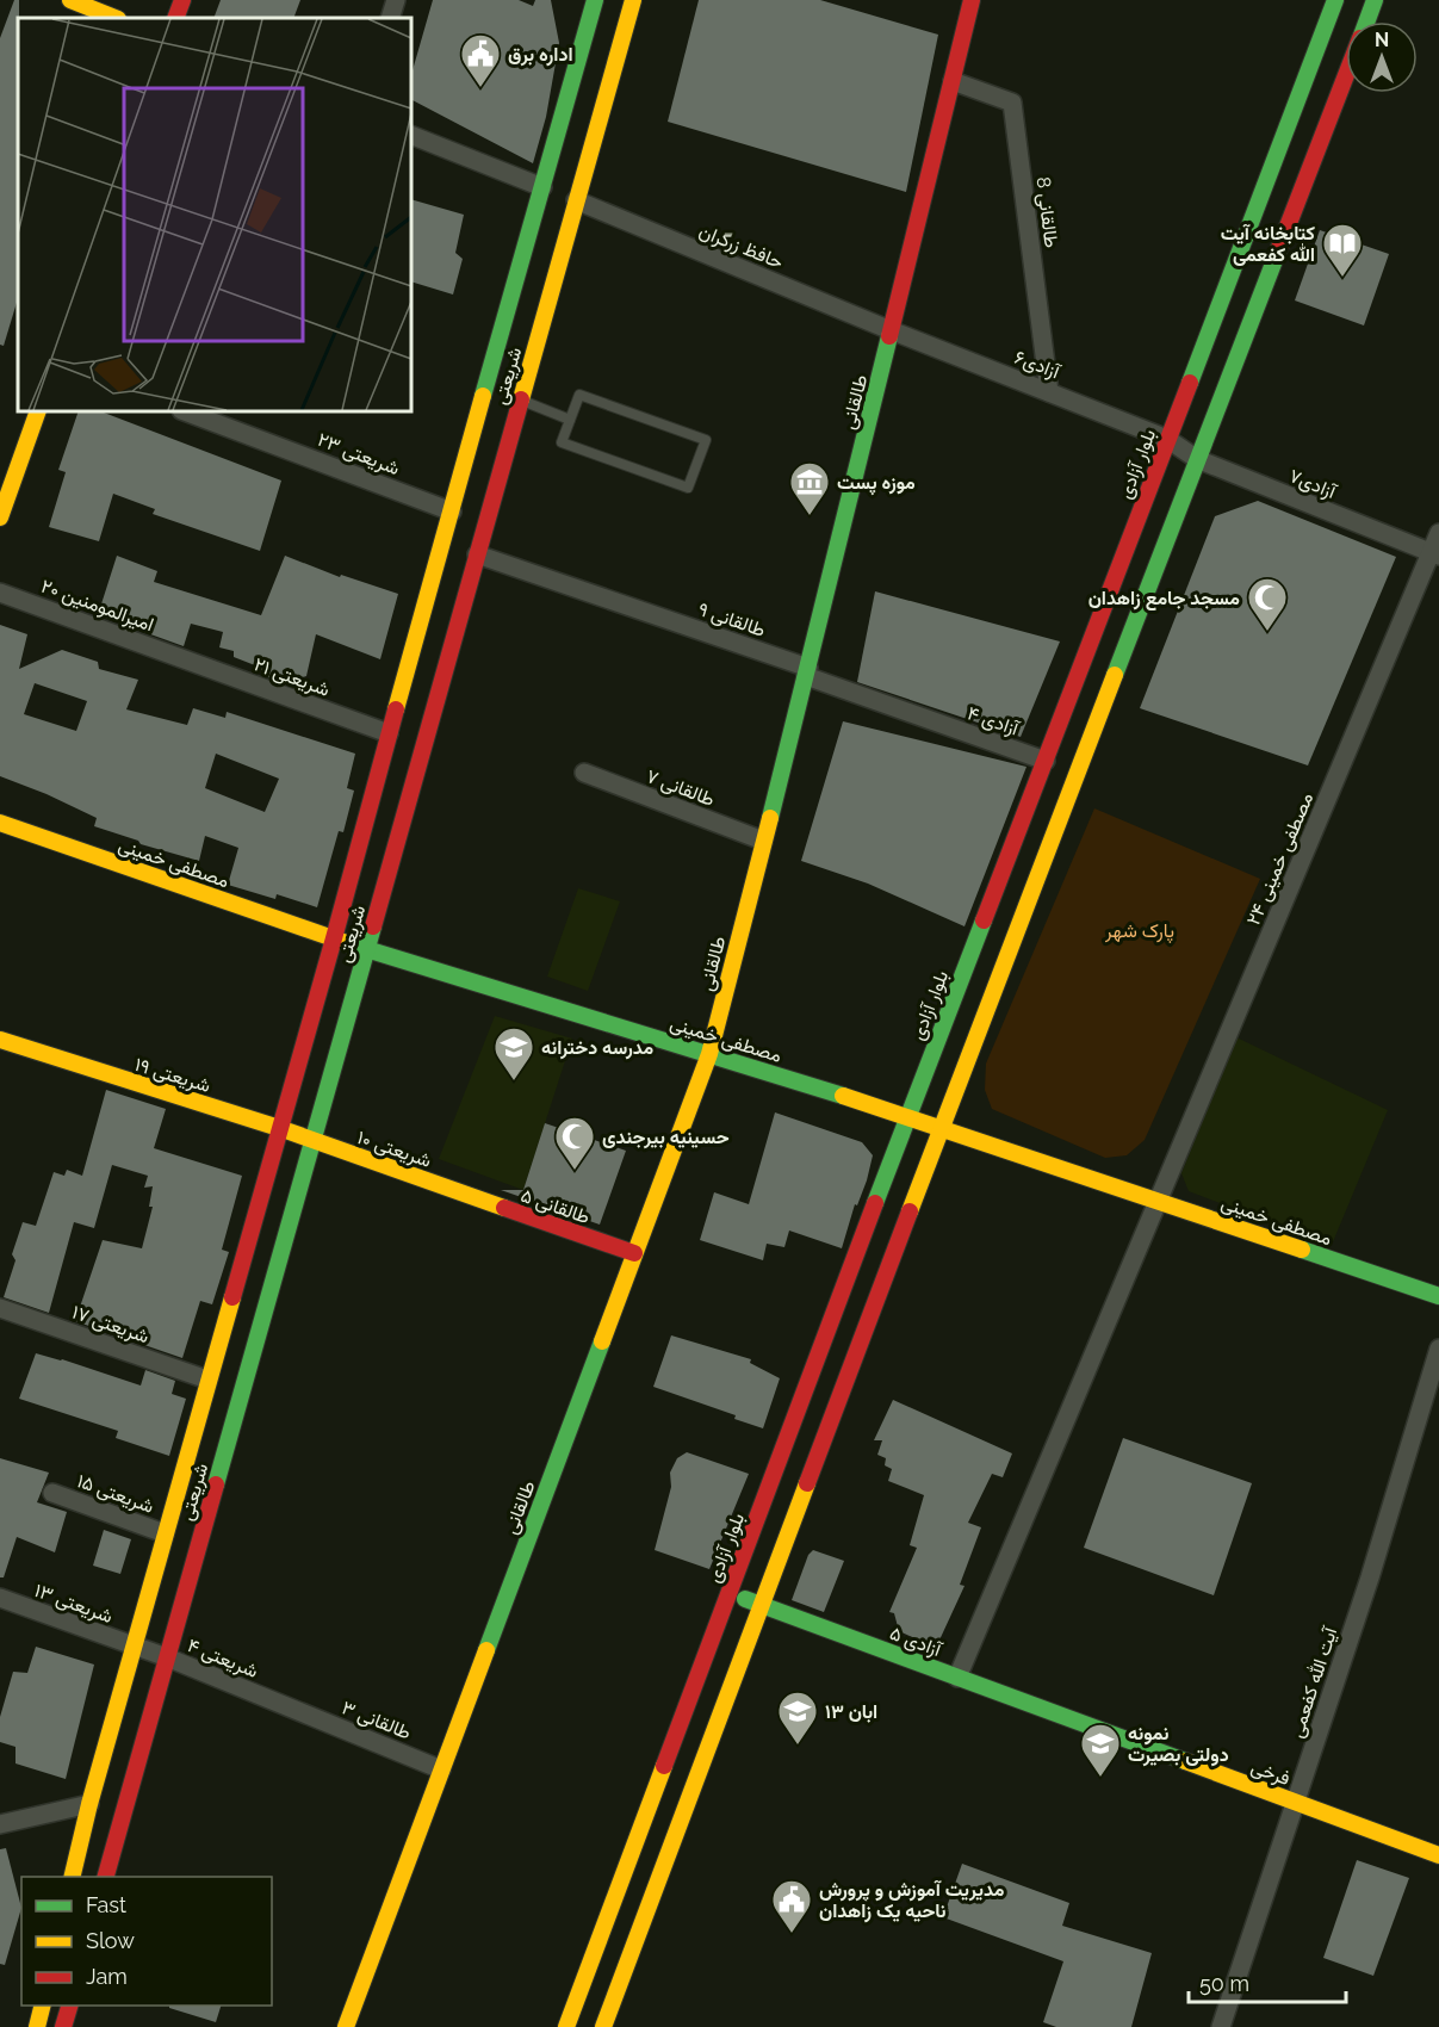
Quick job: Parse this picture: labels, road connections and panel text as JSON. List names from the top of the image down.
{
  "streets": {
    "main road": [
      "شریعتی",
      "طالقانی",
      "بلوار آزادی",
      "مصطفی خمینی",
      "شریعتی ۱۹",
      "شریعتی ۱۰",
      "طالقانی ۵",
      "آزادی ۵",
      "فرخی"
    ],
    "street": [
      "طالقانی 8",
      "حافظ زرگران",
      "آزادی۶",
      "شریعتی ۲۳",
      "آزادی۷",
      "امیرالمومنین ۲۰",
      "طالقانی ۹",
      "شریعتی ۲۱",
      "آزادی ۴",
      "طالقانی ۷",
      "مصطفی خمینی ۲۴",
      "شریعتی ۱۷",
      "شریعتی ۱۵",
      "شریعتی ۱۳",
      "شریعتی ۴",
      "آیت الله کفعمی",
      "طالقانی ۳"
    ]
  },
  "crossings": [
    ["طالقانی 8", "آزادی۶"],
    ["طالقانی 8", "طالقانی"],
    ["حافظ زرگران", "آزادی۶"],
    ["حافظ زرگران", "شریعتی"],
    ["حافظ زرگران", "طالقانی"],
    ["آزادی۶", "طالقانی"],
    ["آزادی۶", "بلوار آزادی"],
    ["آزادی۶", "آزادی۷"],
    ["شریعتی", "شریعتی ۲۳"],
    ["شریعتی", "طالقانی ۹"],
    ["شریعتی", "شریعتی ۲۱"],
    ["شریعتی", "مصطفی خمینی"],
    ["شریعتی", "شریعتی ۱۹"],
    ["شریعتی", "شریعتی ۱۰"],
    ["شریعتی", "شریعتی ۱۷"],
    ["شریعتی", "شریعتی ۱۵"],
    ["شریعتی", "شریعتی ۱۳"],
    ["شریعتی", "شریعتی ۴"],
    ["طالقانی", "طالقانی ۹"],
    ["طالقانی", "طالقانی ۷"],
    ["طالقانی", "مصطفی خمینی"],
    ["طالقانی", "طالقانی ۵"],
    ["طالقانی", "طالقانی ۳"],
    ["بلوار آزادی", "آزادی۷"],
    ["بلوار آزادی", "آزادی ۴"],
    ["بلوار آزادی", "مصطفی خمینی"],
    ["بلوار آزادی", "آزادی ۵"],
    ["آزادی۷", "مصطفی خمینی ۲۴"],
    ["امیرالمومنین ۲۰", "شریعتی ۲۱"],
    ["طالقانی ۹", "آزادی ۴"],
    ["مصطفی خمینی ۲۴", "مصطفی خمینی"],
    ["مصطفی خمینی ۲۴", "آزادی ۵"],
    ["شریعتی ۱۹", "شریعتی ۱۰"],
    ["شریعتی ۱۰", "طالقانی ۵"],
    ["شریعتی ۱۳", "شریعتی ۴"],
    ["آزادی ۵", "فرخی"],
    ["شریعتی ۴", "طالقانی ۳"],
    ["آیت الله کفعمی", "فرخی"]
  ],
  "parks": ["پارک شهر"],
  "places": {
    "public building": ["اداره برق", "مدیریت آموزش و پرورش ناحیه یک زاهدان"],
    "library": ["کتابخانه آیت الله کفعمی"],
    "museum": ["موزه پست"],
    "mosque": ["مسجد جامع زاهدان", "حسینیه بیرجندی"],
    "school or university": ["مدرسه دخترانه", "۱۳ ابان", "نمونه دولتی بصیرت"]
  },
  "legend": ["Fast", "Slow", "Jam"],
  "scale_bar": "50 m",
  "north": "top"
}
